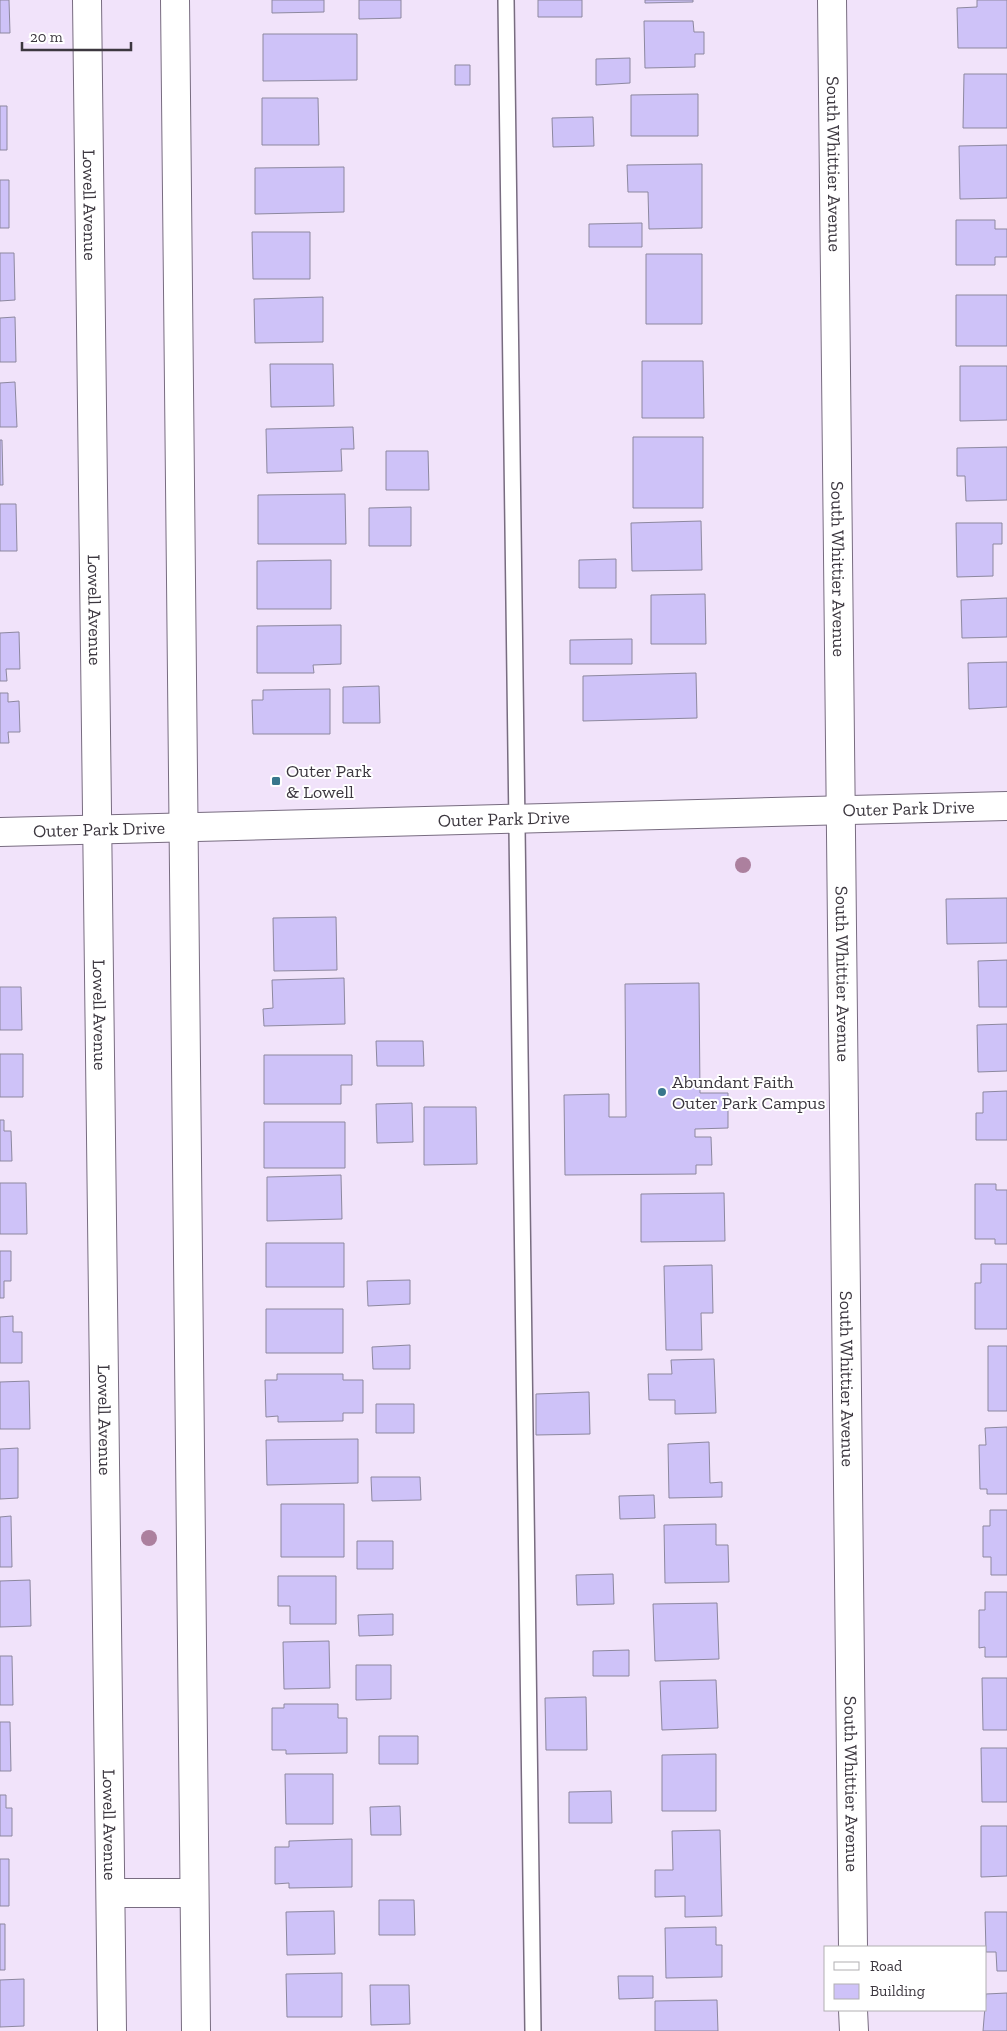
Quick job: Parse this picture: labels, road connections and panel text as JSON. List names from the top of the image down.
{
  "streets": {
    "street": ["South Whittier Avenue", "Lowell Avenue", "Outer Park Drive"]
  },
  "crossings": [
    ["South Whittier Avenue", "Outer Park Drive"],
    ["Lowell Avenue", "Outer Park Drive"]
  ],
  "places": {
    "transit": ["Outer Park & Lowell"],
    "other": ["Abundant Faith Outer Park Campus"]
  },
  "legend": ["Road", "Building"],
  "scale_bar": "20 m"
}
